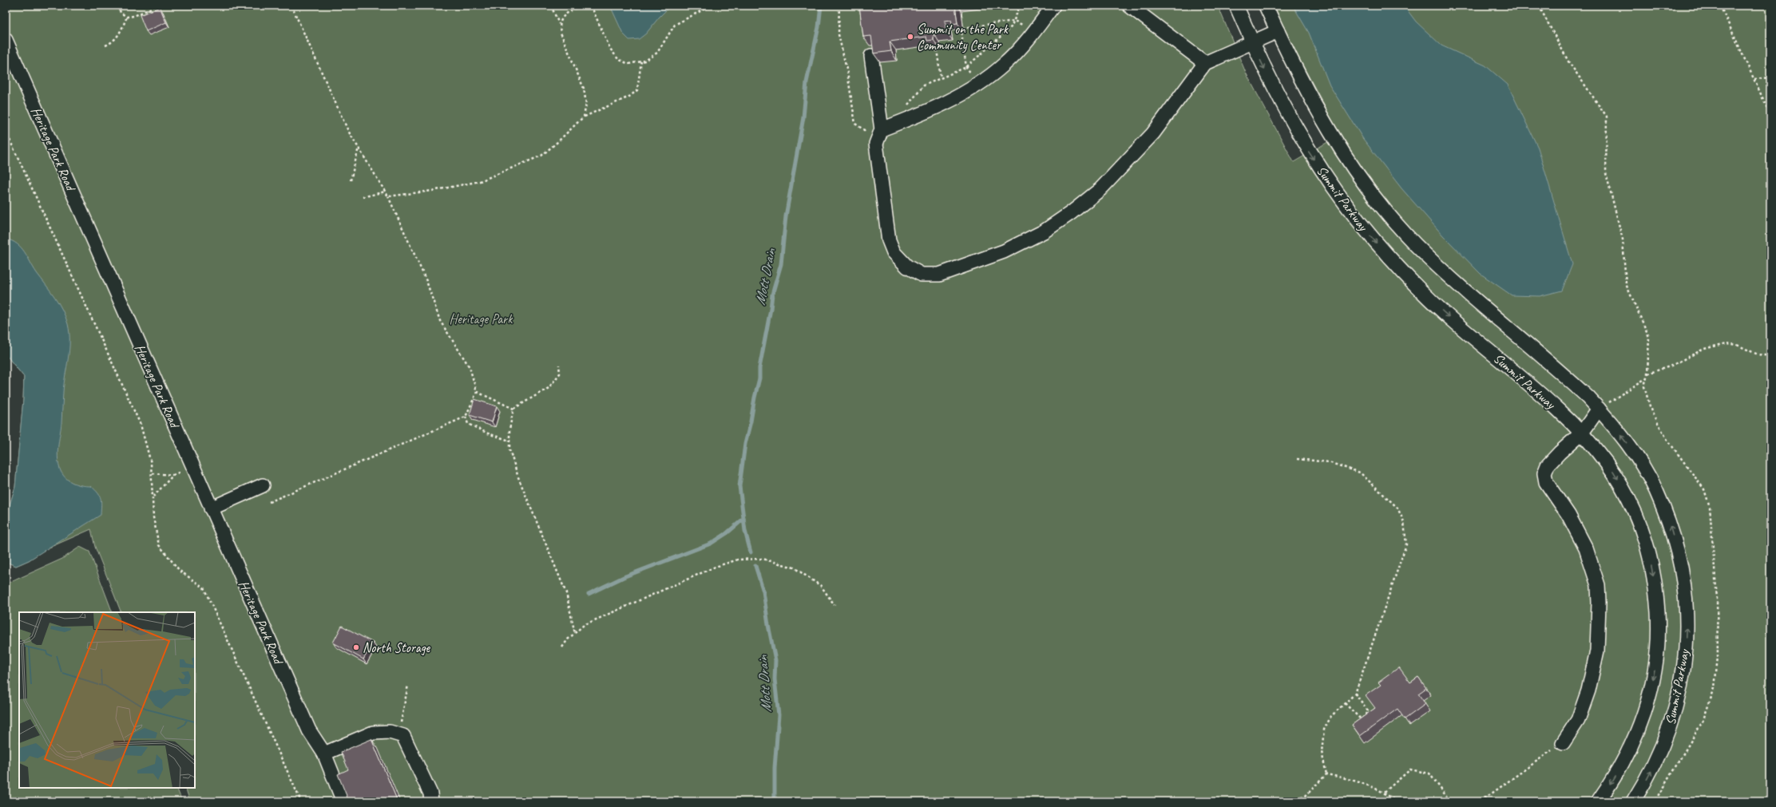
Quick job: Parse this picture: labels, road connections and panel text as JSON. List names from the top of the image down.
{
  "streets": {
    "street": ["Heritage Park Road", "Summit Parkway"]
  },
  "water": ["Mott Drain"],
  "parks": ["Heritage Park"],
  "places": ["Summit on the Park Community Center", "North Storage"]
}
